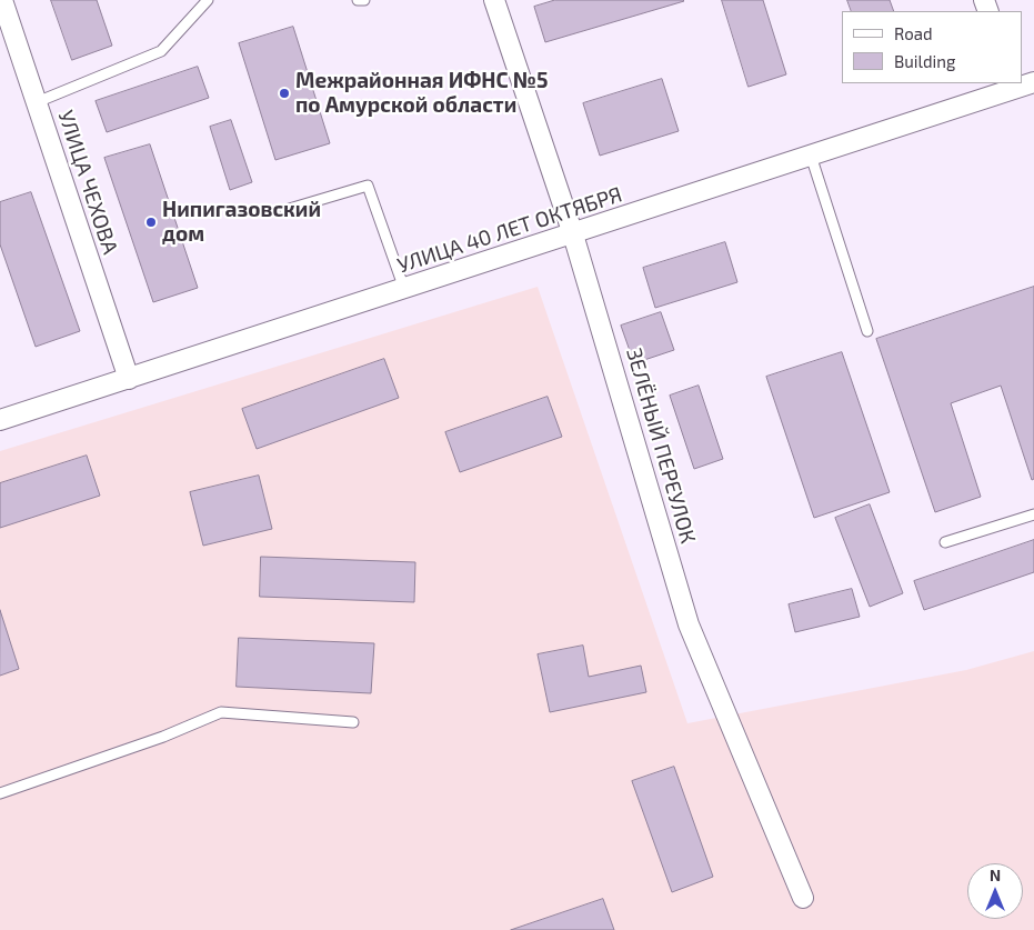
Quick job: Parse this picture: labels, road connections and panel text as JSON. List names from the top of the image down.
{
  "streets": {
    "street": ["УЛИЦА ЧЕХОВА", "УЛИЦА 40 ЛЕТ ОКТЯБРЯ", "ЗЕЛЁНЫЙ ПЕРЕУЛОК"]
  },
  "crossings": [
    ["УЛИЦА ЧЕХОВА", "УЛИЦА 40 ЛЕТ ОКТЯБРЯ"],
    ["УЛИЦА 40 ЛЕТ ОКТЯБРЯ", "ЗЕЛЁНЫЙ ПЕРЕУЛОК"]
  ],
  "places": ["Межрайонная ИФНС №5 по Амурской области", "Нипигазовский дом"],
  "legend": ["Road", "Building"],
  "north": "top"
}
